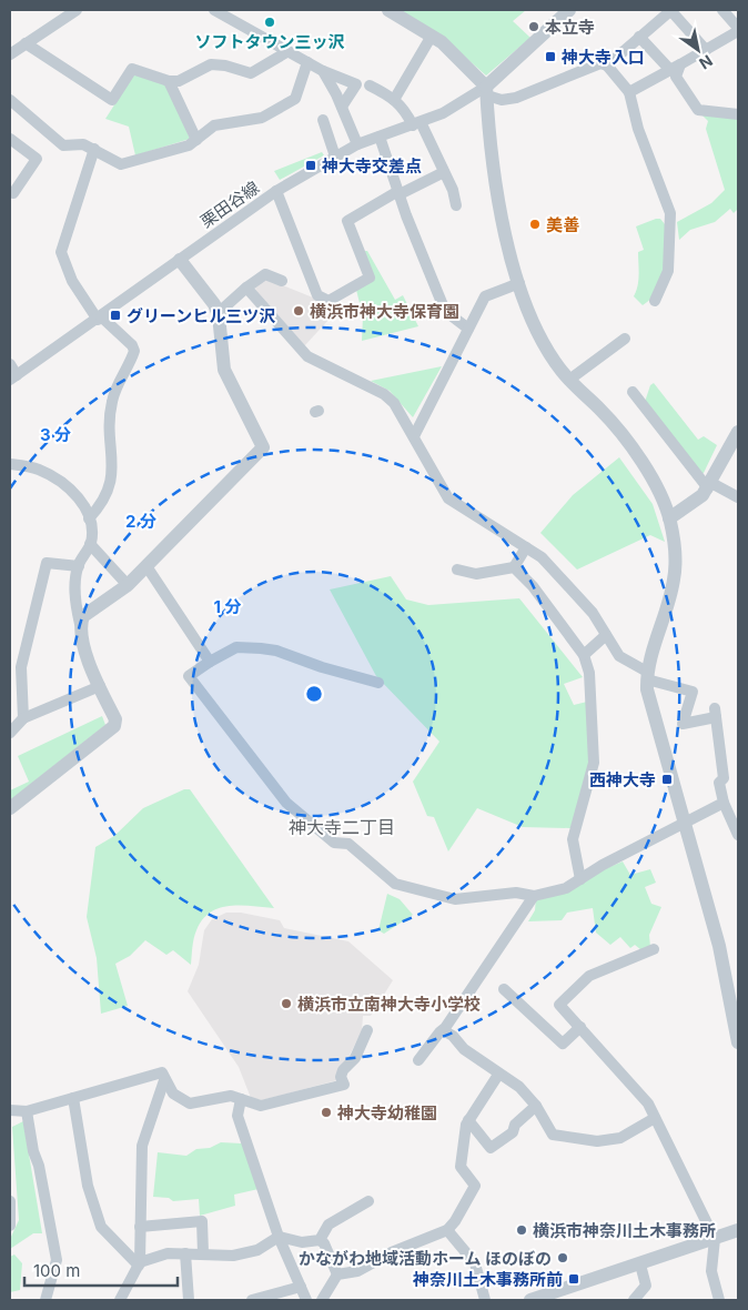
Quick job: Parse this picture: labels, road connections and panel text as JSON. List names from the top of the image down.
{
  "streets": {
    "street": ["栗田谷線"]
  },
  "districts": ["神大寺二丁目"],
  "places": {
    "other": [
      "ソフトタウン三ッ沢",
      "本立寺",
      "美善",
      "横浜市神大寺保育園",
      "横浜市立南神大寺小学校",
      "神大寺幼稚園",
      "横浜市神奈川土木事務所",
      "かながわ地域活動ホーム ほのぼの"
    ],
    "transit": [
      "神大寺入口",
      "神大寺交差点",
      "グリーンヒル三ツ沢",
      "西神大寺",
      "神奈川土木事務所前"
    ]
  },
  "scale_bar": "100 m",
  "north": "bottom right",
  "rings": ["3 分", "2 分", "1 分"]
}
